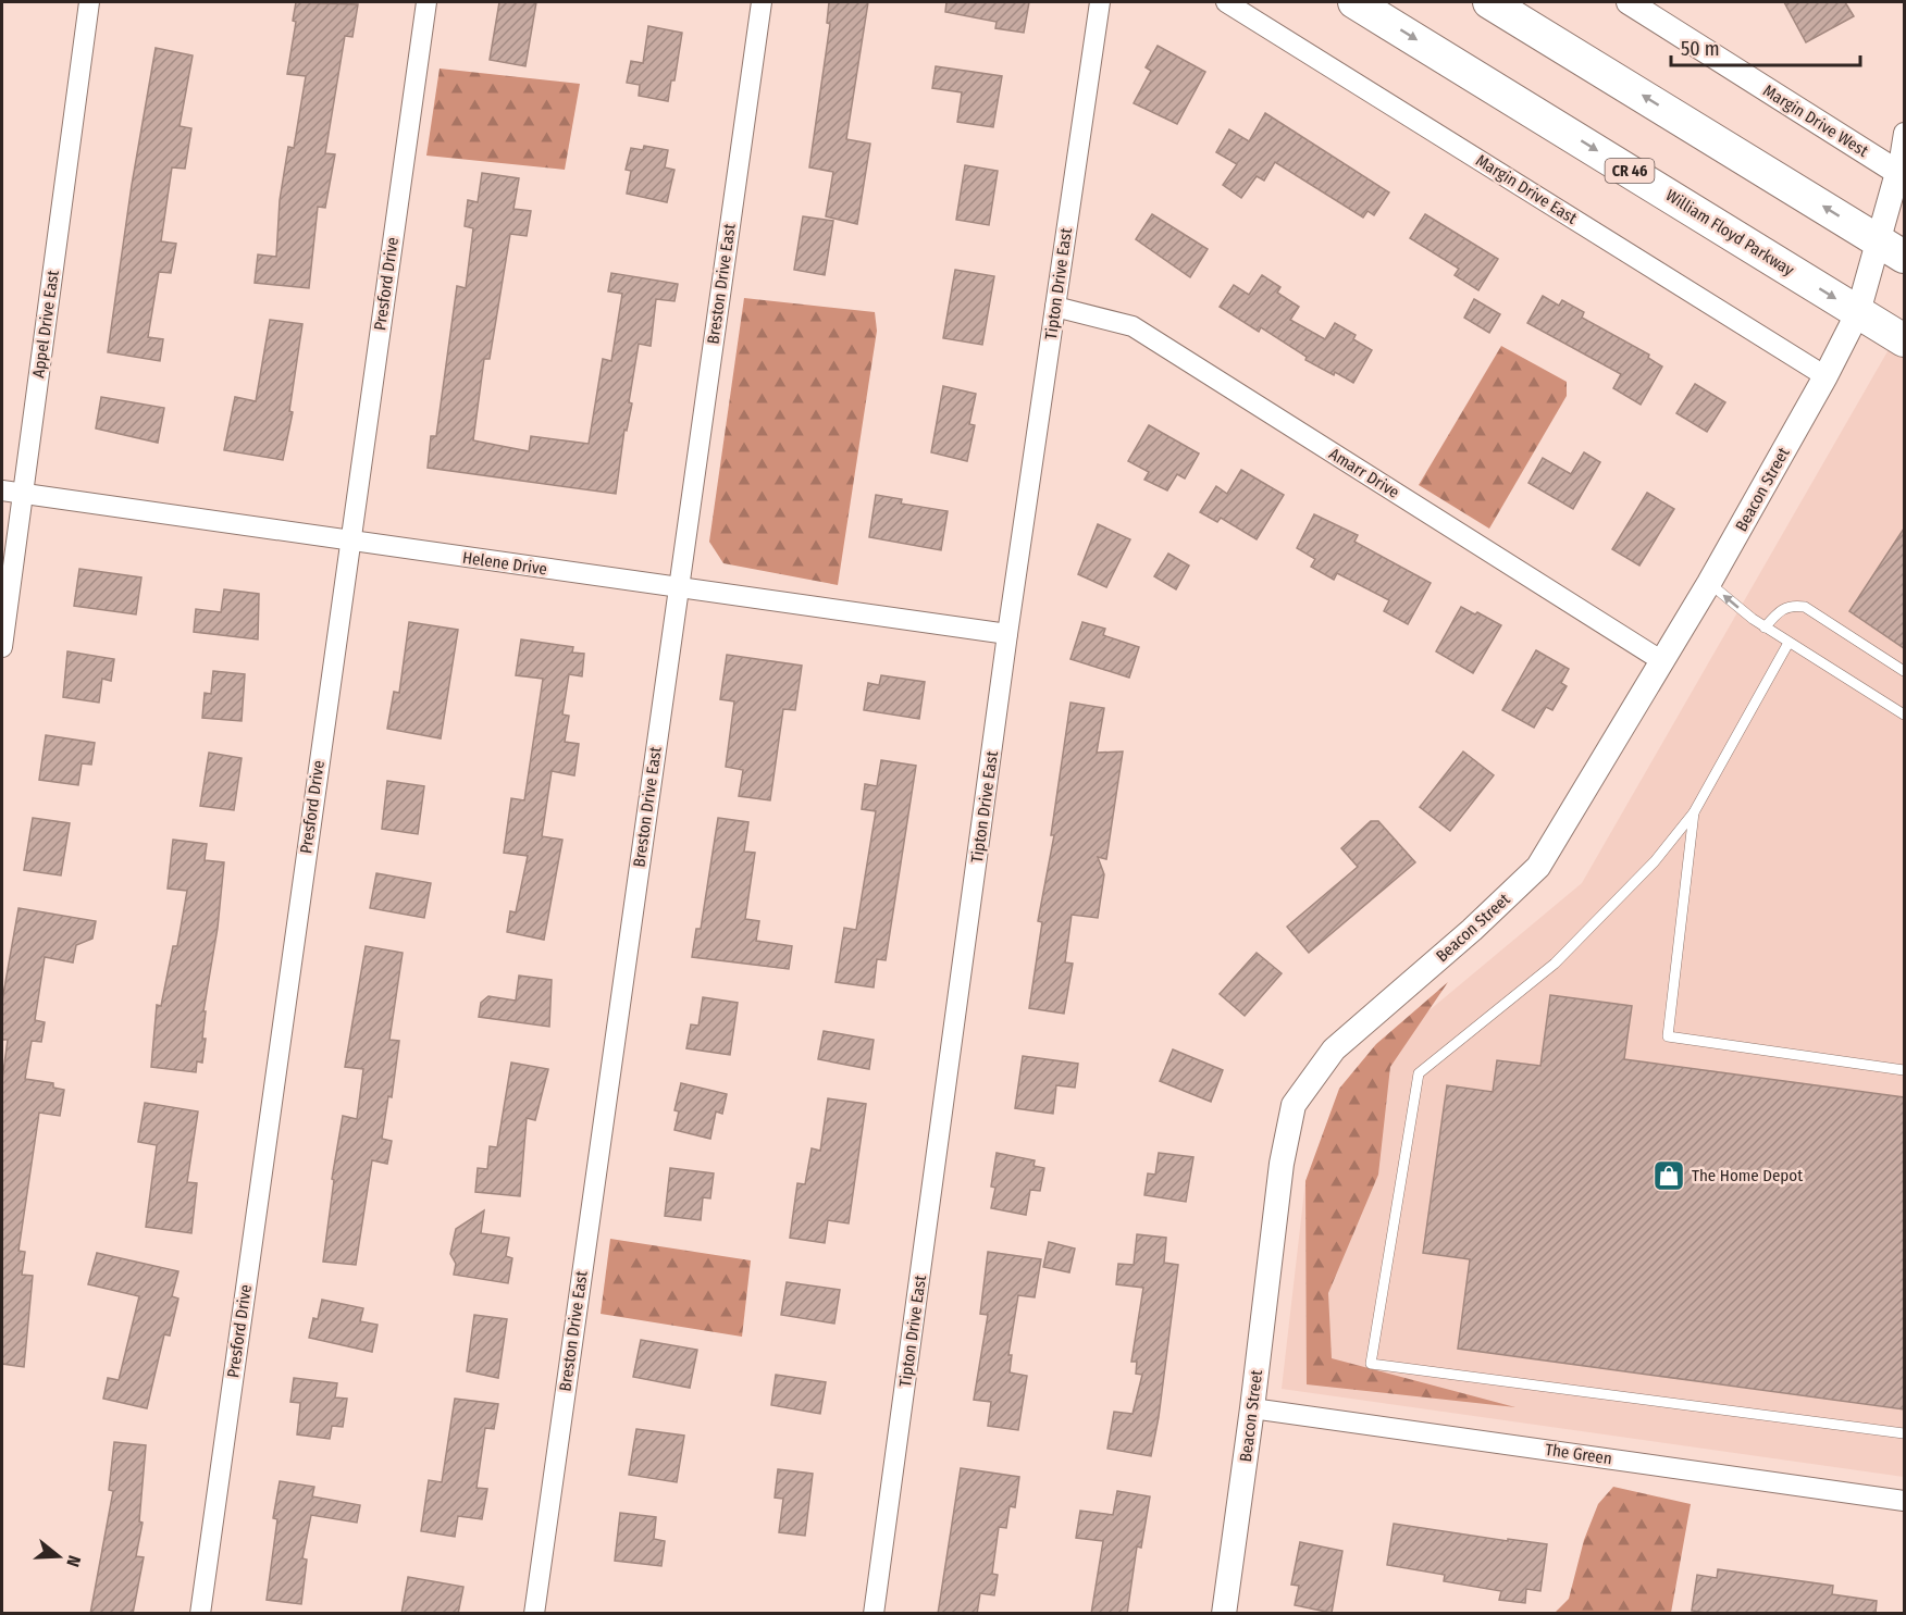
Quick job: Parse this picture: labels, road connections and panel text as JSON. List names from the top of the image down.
{
  "streets": {
    "highway": ["CR 46", "William Floyd Parkway"],
    "street": [
      "Margin Drive West",
      "Margin Drive East",
      "Presford Drive",
      "Breston Drive East",
      "Tipton Drive East",
      "Appel Drive East",
      "Amarr Drive",
      "Beacon Street",
      "Helene Drive",
      "The Green"
    ]
  },
  "crossings": [
    ["Margin Drive West", "Beacon Street"],
    ["Margin Drive East", "Beacon Street"],
    ["William Floyd Parkway", "Beacon Street"],
    ["Presford Drive", "Helene Drive"],
    ["Breston Drive East", "Helene Drive"],
    ["Tipton Drive East", "Amarr Drive"],
    ["Tipton Drive East", "Helene Drive"],
    ["Appel Drive East", "Helene Drive"],
    ["Amarr Drive", "Beacon Street"],
    ["Beacon Street", "The Green"]
  ],
  "places": {
    "shop": ["The Home Depot"]
  },
  "scale_bar": "50 m",
  "north": "right"
}
